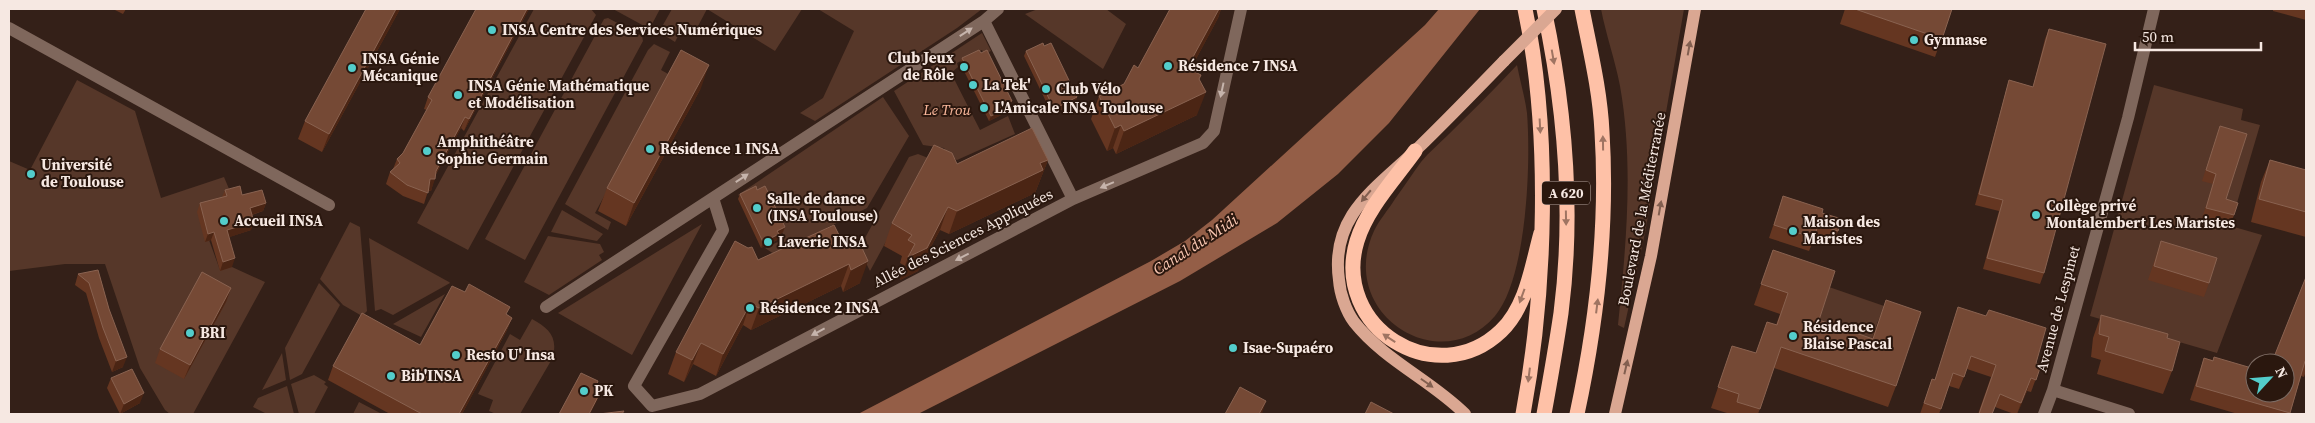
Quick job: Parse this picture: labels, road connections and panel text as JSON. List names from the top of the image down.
{
  "streets": {
    "highway": ["A 620"],
    "main road": ["Boulevard de la Méditerranée"],
    "street": ["Allée des Sciences Appliquées", "Avenue de Lespinet"]
  },
  "one_way": ["Boulevard de la Méditerranée"],
  "water": ["Canal du Midi"],
  "parks": ["Le Trou"],
  "places": [
    "INSA Centre des Services Numériques",
    "Gymnase",
    "Résidence 7 INSA",
    "Club Jeux de Rôle",
    "INSA Génie Mécanique",
    "La Tek'",
    "Club Vélo",
    "INSA Génie Mathématique et Modélisation",
    "L'Amicale INSA Toulouse",
    "Résidence 1 INSA",
    "Amphithéâtre Sophie Germain",
    "Université de Toulouse",
    "Salle de dance (INSA Toulouse)",
    "Collège privé Montalembert Les Maristes",
    "Accueil INSA",
    "Maison des Maristes",
    "Laverie INSA",
    "Résidence 2 INSA",
    "BRI",
    "Résidence Blaise Pascal",
    "Isae-Supaéro",
    "Resto U' Insa",
    "Bib'INSA",
    "PK"
  ],
  "scale_bar": "50 m",
  "north": "top right"
}
